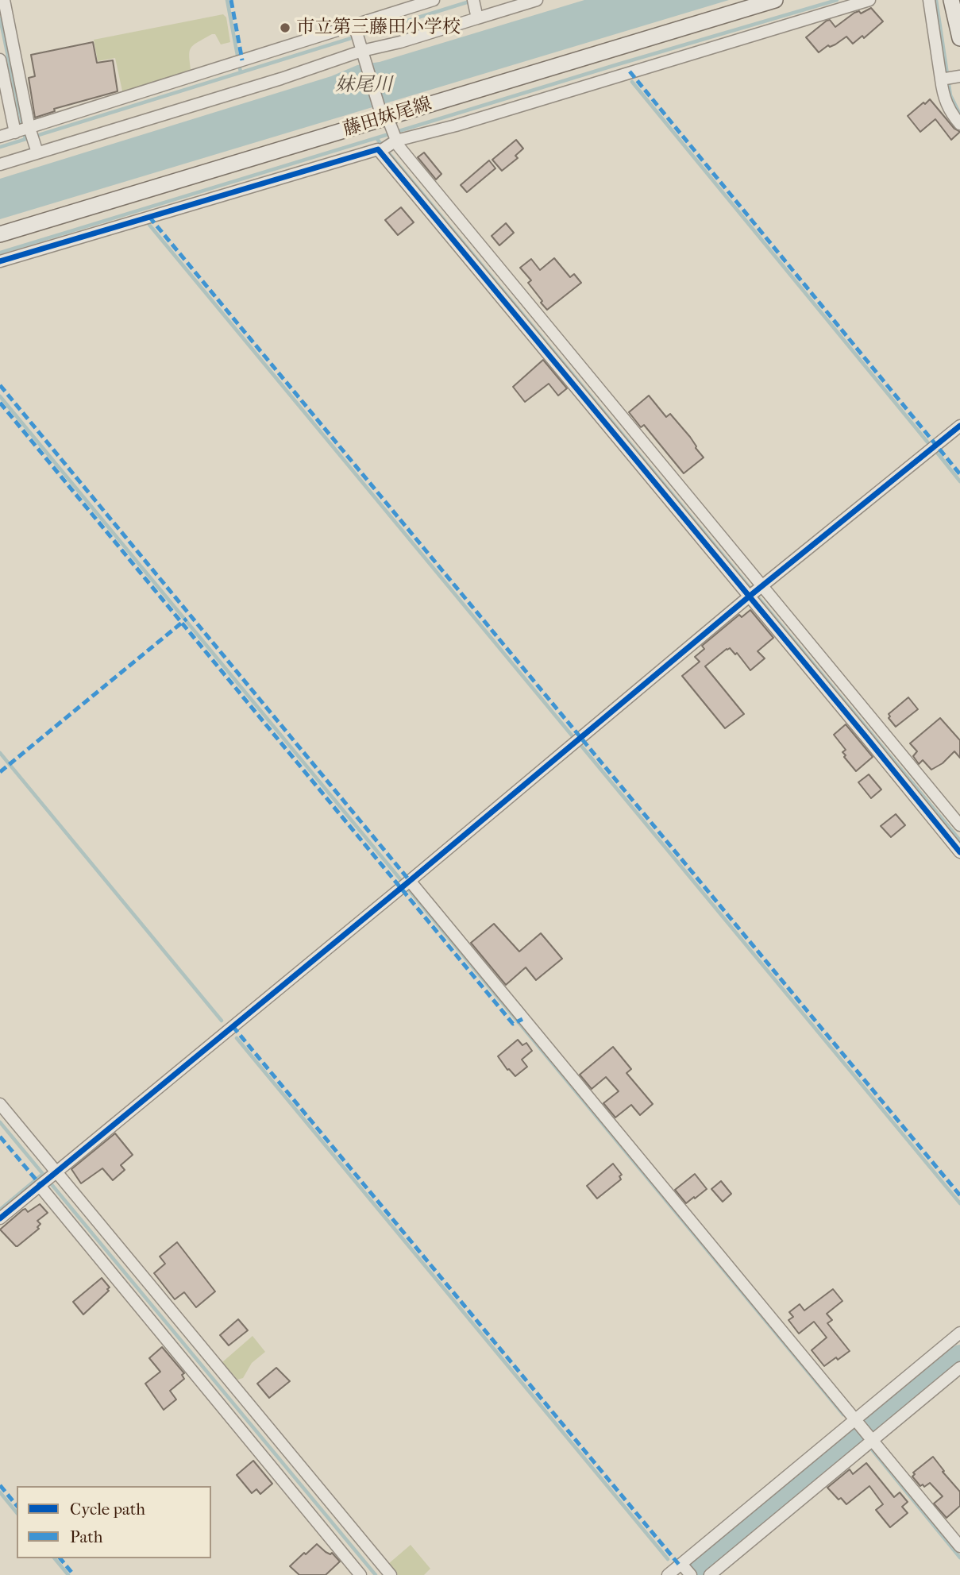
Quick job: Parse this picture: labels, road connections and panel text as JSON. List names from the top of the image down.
{
  "streets": {
    "main road": ["藤田妹尾線"]
  },
  "water": ["妹尾川"],
  "places": ["市立第三藤田小学校"],
  "legend": ["Cycle path", "Path"]
}
